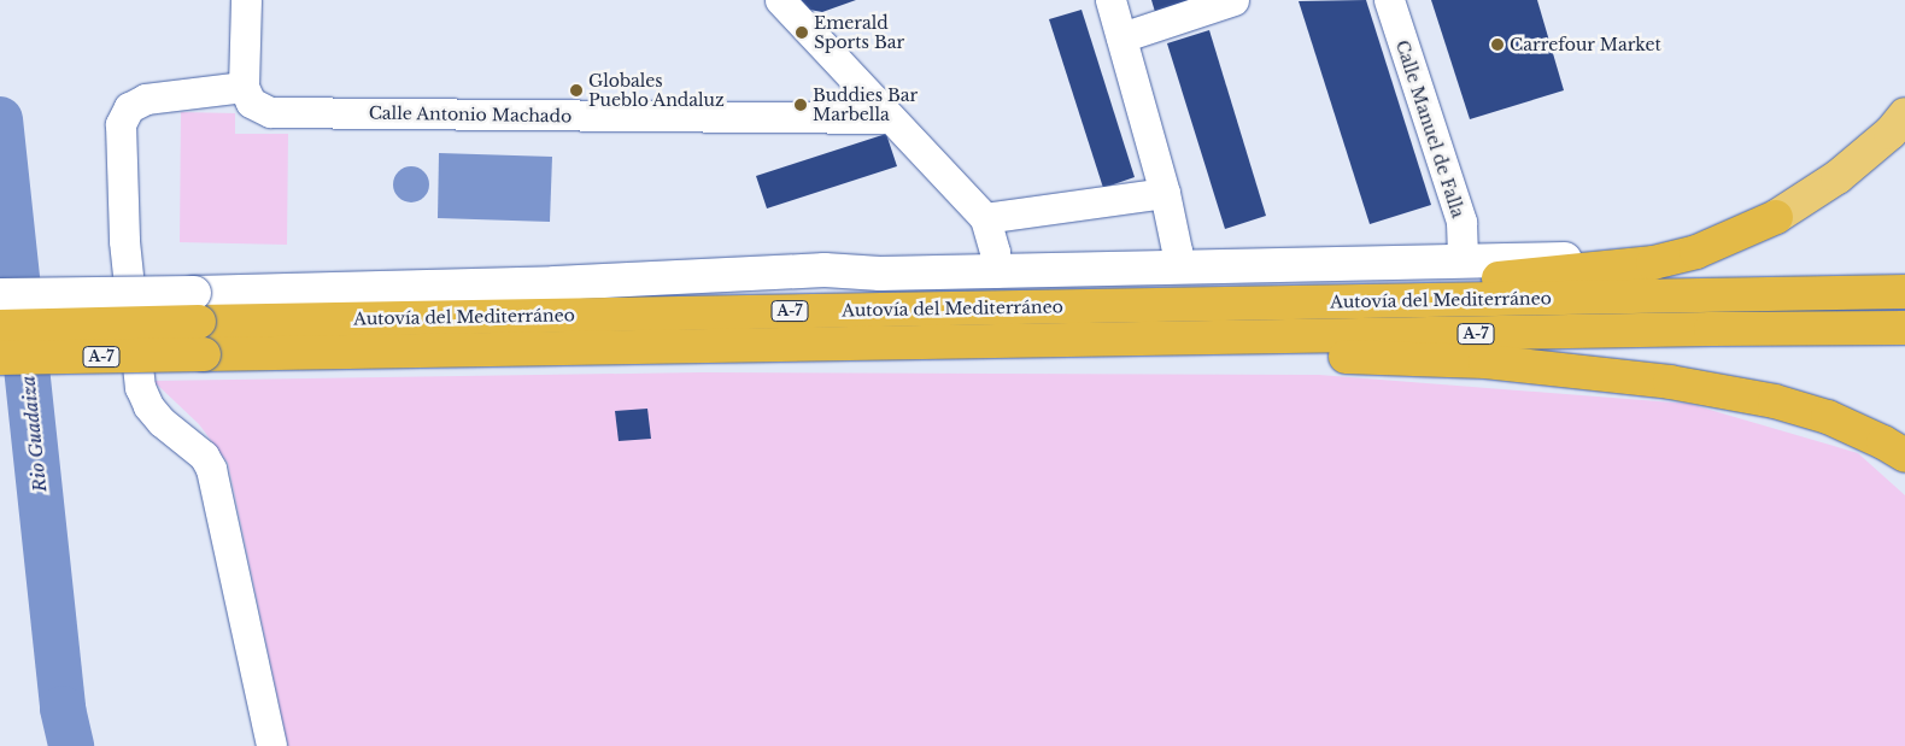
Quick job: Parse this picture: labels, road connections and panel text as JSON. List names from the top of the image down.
{
  "streets": {
    "highway": ["Autovía del Mediterráneo", "A-7"],
    "street": ["Calle Antonio Machado", "Calle Manuel de Falla"]
  },
  "water": ["Rio Guadaiza"],
  "places": [
    "Emerald Sports Bar",
    "Carrefour Market",
    "Globales Pueblo Andaluz",
    "Buddies Bar Marbella"
  ]
}
